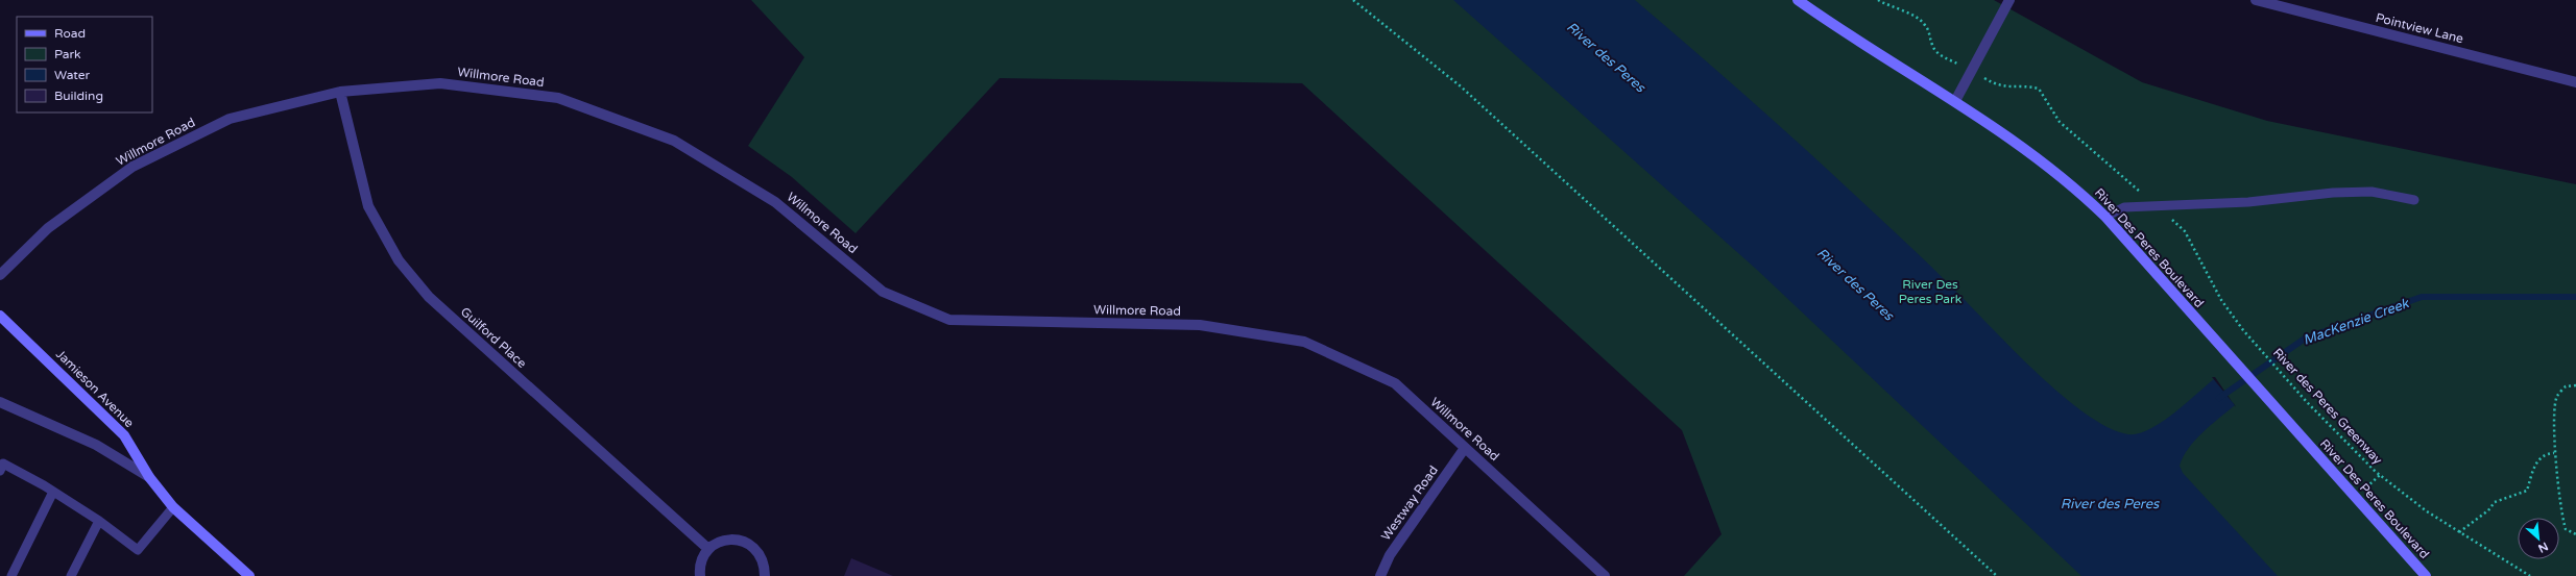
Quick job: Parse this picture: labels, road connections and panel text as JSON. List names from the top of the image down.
{
  "streets": {
    "main road": ["River Des Peres Boulevard", "Jamieson Avenue"],
    "street": [
      "Pointview Lane",
      "Willmore Road",
      "Guilford Place",
      "Westway Road"
    ],
    "path": ["River des Peres Greenway"]
  },
  "crossings": [
    ["Willmore Road", "Guilford Place"],
    ["Willmore Road", "Westway Road"]
  ],
  "water": ["River des Peres", "MacKenzie Creek"],
  "parks": ["River Des Peres Park"],
  "legend": [
    "Road",
    "Park",
    "Water",
    "Building"
  ],
  "north": "bottom right"
}
